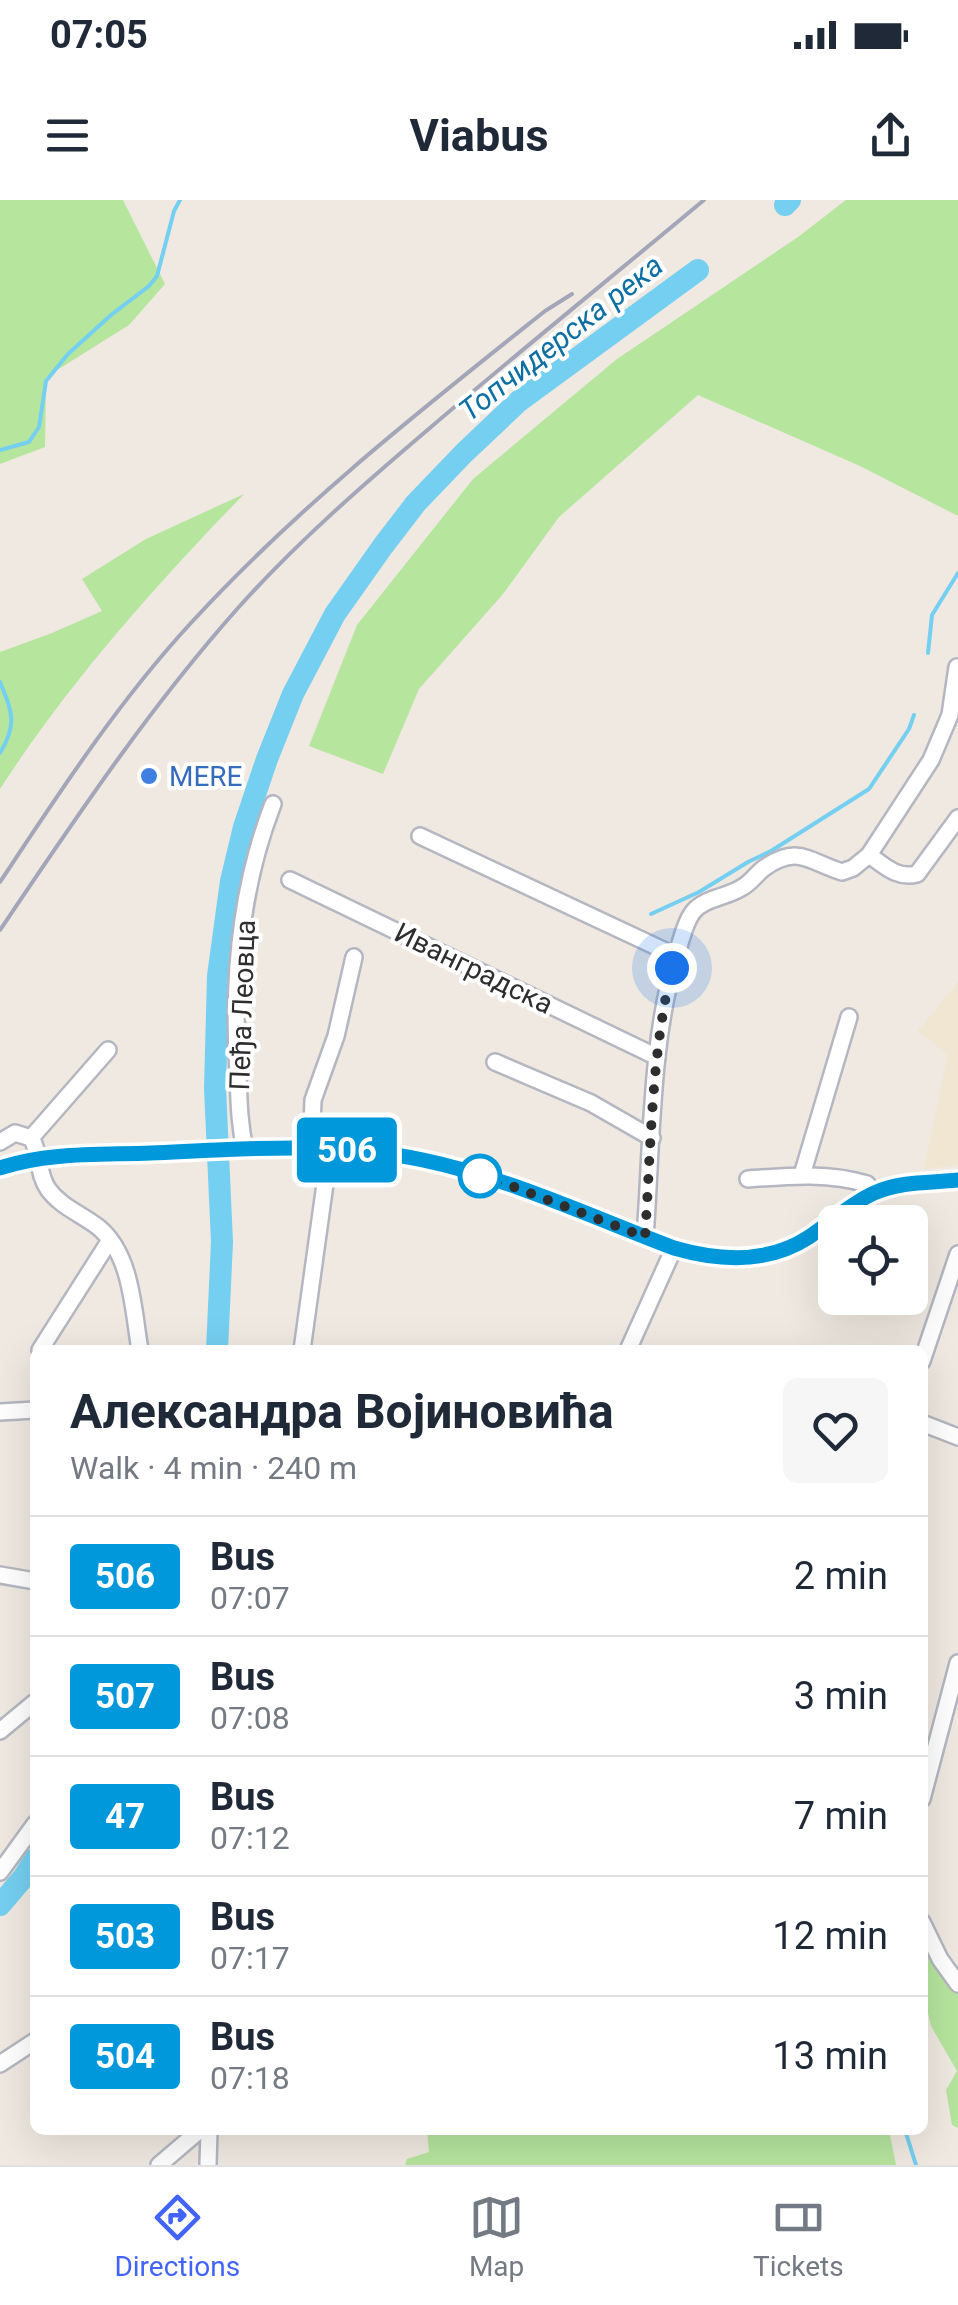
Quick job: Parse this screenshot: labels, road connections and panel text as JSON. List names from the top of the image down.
{
  "streets": {
    "street": ["Иванградска", "Пеђа Леовца"]
  },
  "water": ["Топчидерска река"],
  "places": ["MERE"],
  "lines": ["bus line 506"],
  "page": {
    "status": "07:05",
    "header": "Viabus",
    "on_map": "506",
    "heading": ["Александра Војиновића", "Walk · 4 min · 240 m"],
    "list": [
      {
        "mark": "506",
        "name": "Bus",
        "note": "07:07",
        "value": "2 min"
      },
      {
        "mark": "507",
        "name": "Bus",
        "note": "07:08",
        "value": "3 min"
      },
      {
        "mark": "47",
        "name": "Bus",
        "note": "07:12",
        "value": "7 min"
      },
      {
        "mark": "503",
        "name": "Bus",
        "note": "07:17",
        "value": "12 min"
      },
      {
        "mark": "504",
        "name": "Bus",
        "note": "07:18",
        "value": "13 min"
      }
    ],
    "tabs": ["Directions", "Map", "Tickets"]
  }
}
